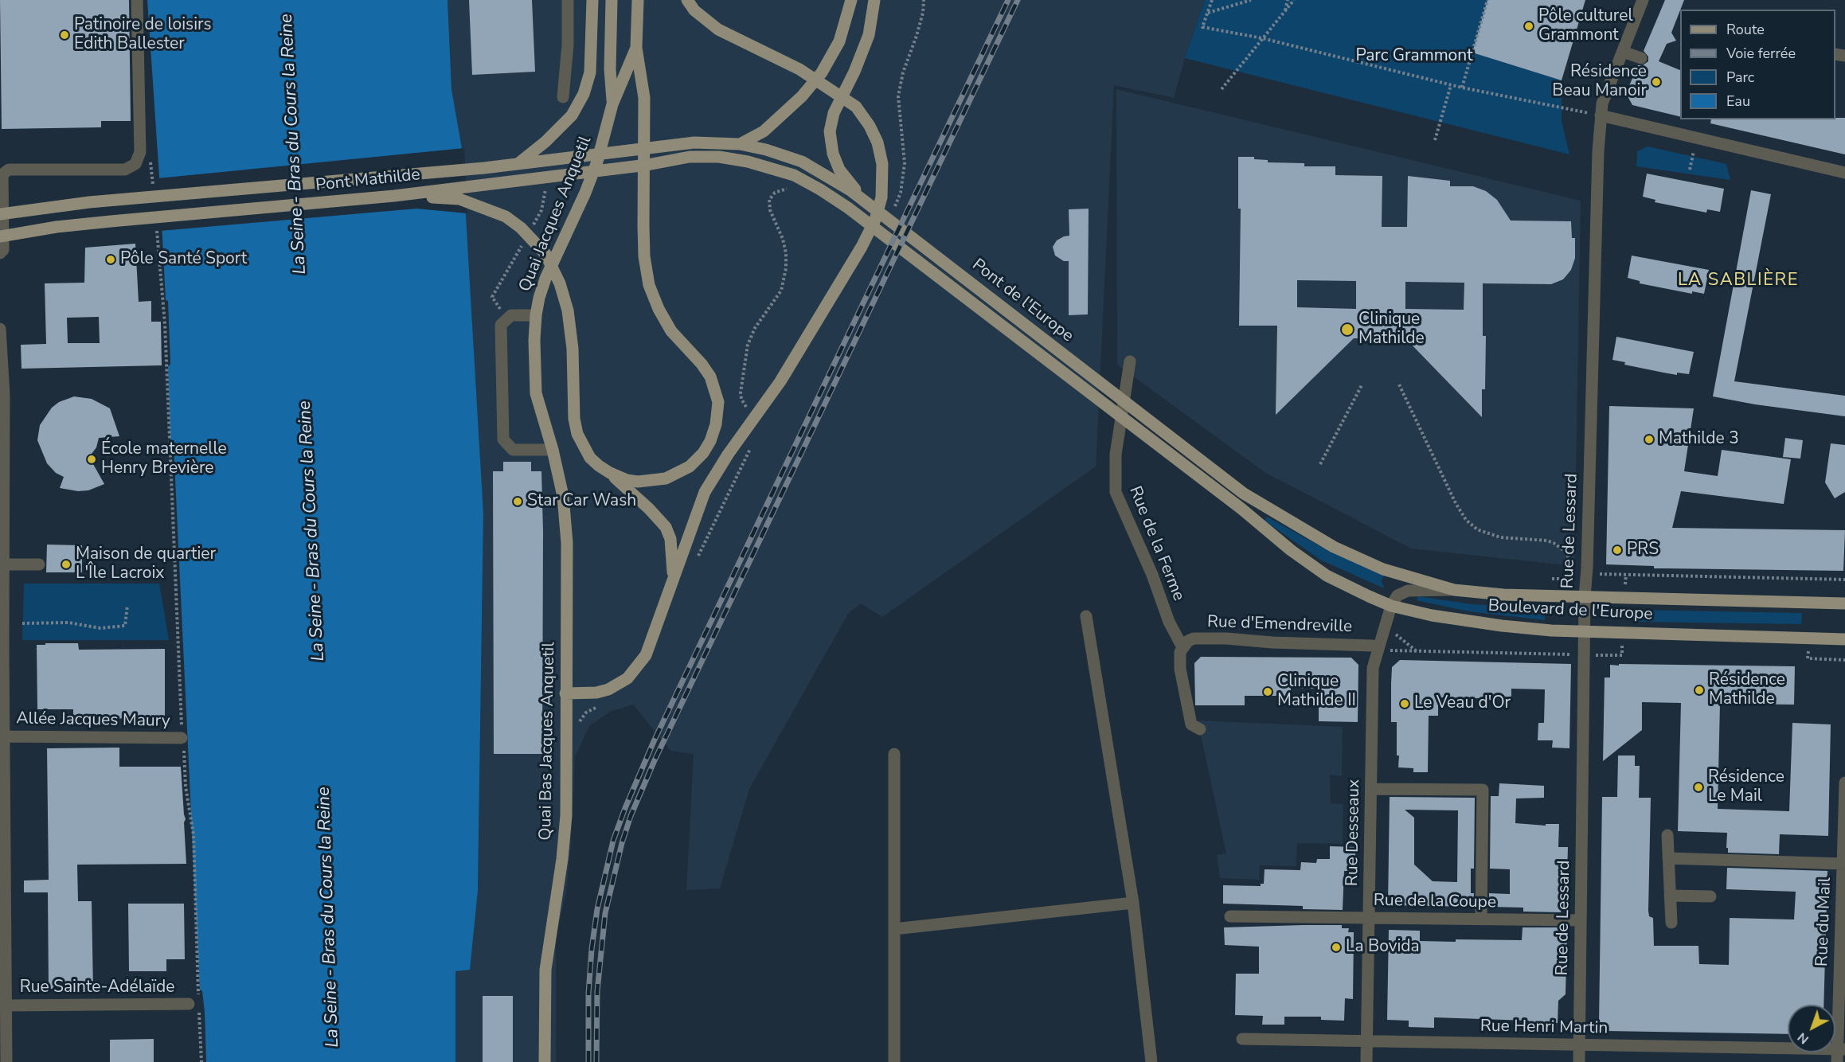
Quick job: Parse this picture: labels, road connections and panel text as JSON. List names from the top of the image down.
{
  "streets": {
    "main road": [
      "Pont Mathilde",
      "Quai Jacques Anquetil",
      "Pont de l'Europe",
      "Boulevard de l'Europe",
      "Quai Bas Jacques Anquetil"
    ],
    "street": [
      "Rue de Lessard",
      "Rue de la Ferme",
      "Rue d'Emendreville",
      "Allée Jacques Maury",
      "Rue Desseaux",
      "Rue de la Coupe",
      "Rue du Mail",
      "Rue Sainte-Adélaïde",
      "Rue Henri Martin"
    ]
  },
  "crossings": [
    ["Pont Mathilde", "Pont de l'Europe"],
    ["Quai Jacques Anquetil", "Quai Bas Jacques Anquetil"],
    ["Pont de l'Europe", "Boulevard de l'Europe"],
    ["Rue de Lessard", "Boulevard de l'Europe"],
    ["Rue de Lessard", "Rue de la Coupe"],
    ["Rue de Lessard", "Rue Henri Martin"],
    ["Rue de la Ferme", "Rue d'Emendreville"],
    ["Boulevard de l'Europe", "Rue Desseaux"],
    ["Rue d'Emendreville", "Rue Desseaux"],
    ["Rue Desseaux", "Rue de la Coupe"],
    ["Rue Desseaux", "Rue Henri Martin"],
    ["Rue du Mail", "Rue Henri Martin"]
  ],
  "districts": ["LA SABLIÈRE"],
  "water": ["La Seine - Bras du Cours la Reine"],
  "parks": ["Parc Grammont"],
  "places": [
    "Pôle culturel Grammont",
    "Patinoire de loisirs Edith Ballester",
    "Résidence Beau Manoir",
    "Pôle Santé Sport",
    "Clinique Mathilde",
    "Mathilde 3",
    "École maternelle Henry Brevière",
    "Star Car Wash",
    "PRS",
    "Maison de quartier L'Île Lacroix",
    "Résidence Mathilde",
    "Clinique Mathilde II",
    "Le Veau d'Or",
    "Résidence Le Mail",
    "La Bovida"
  ],
  "legend": [
    "Route",
    "Voie ferrée",
    "Parc",
    "Eau"
  ],
  "north": "bottom left"
}
